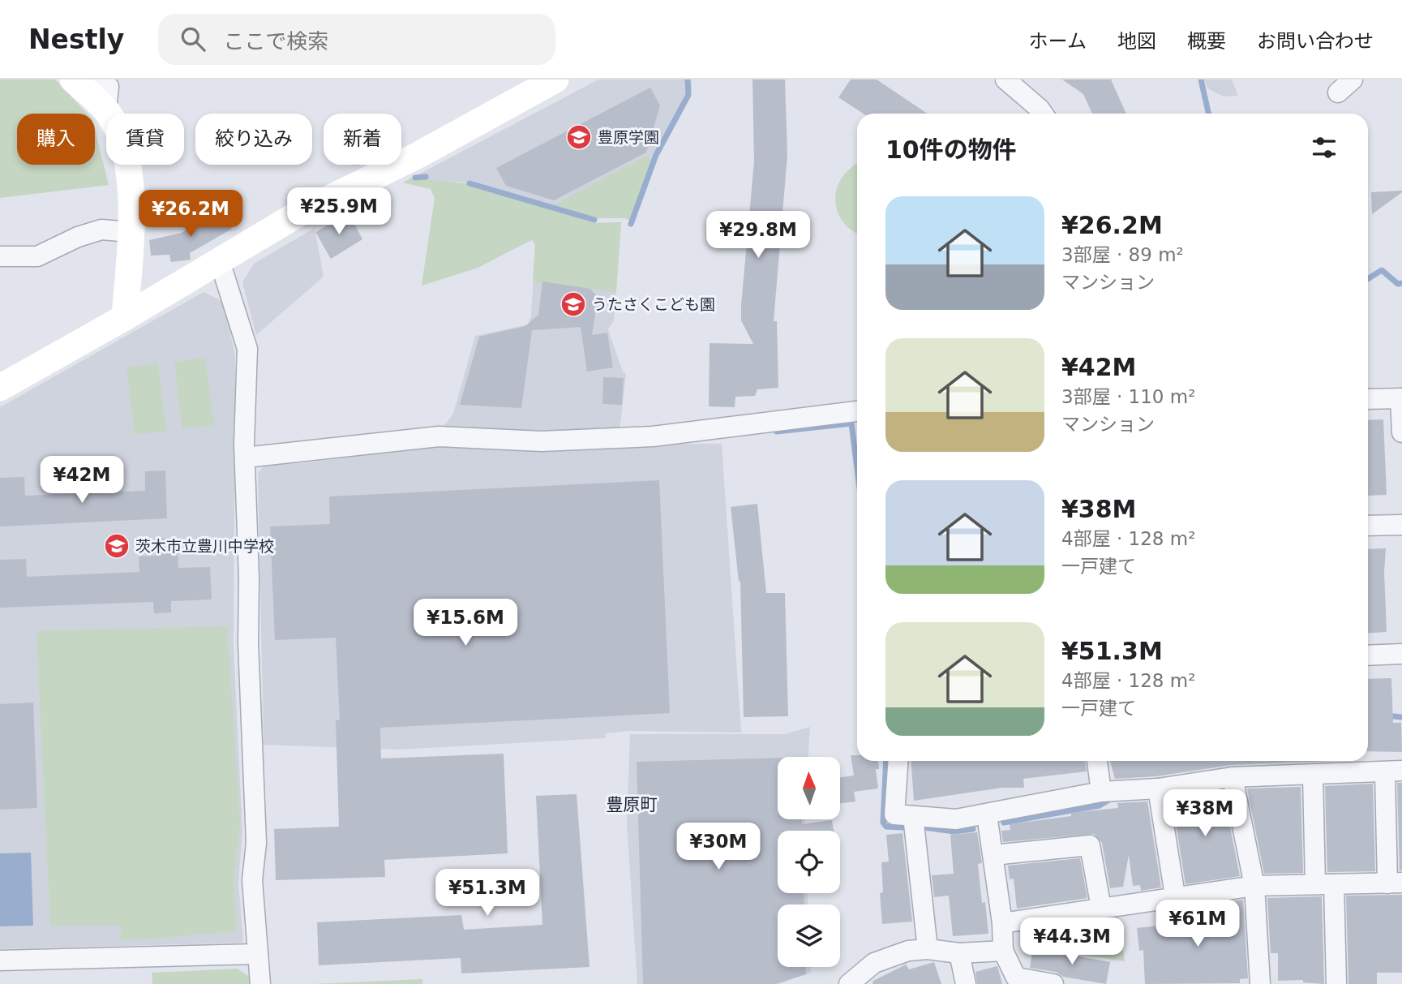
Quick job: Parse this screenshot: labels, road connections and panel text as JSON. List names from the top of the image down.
{
  "districts": ["豊原町"],
  "places": {
    "school or university": ["豊原学園", "うたさくこども園", "茨木市立豊川中学校"]
  },
  "north": "top",
  "page": {
    "header": "Nestly",
    "search": "ここで検索",
    "nav": [
      "ホーム",
      "地図",
      "概要",
      "お問い合わせ"
    ],
    "chip": [
      "購入",
      "賃貸",
      "絞り込み",
      "新着"
    ],
    "heading": "10件の物件",
    "list": [
      {
        "name": "¥26.2M",
        "note": "3部屋 · 89 m² · マンション"
      },
      {
        "name": "¥42M",
        "note": "3部屋 · 110 m² · マンション"
      },
      {
        "name": "¥38M",
        "note": "4部屋 · 128 m² · 一戸建て"
      },
      {
        "name": "¥51.3M",
        "note": "4部屋 · 128 m² · 一戸建て"
      }
    ],
    "price": [
      "¥25.9M",
      "¥26.2M",
      "¥29.8M",
      "¥42M",
      "¥15.6M",
      "¥38M",
      "¥30M",
      "¥51.3M",
      "¥61M",
      "¥44.3M"
    ]
  }
}
